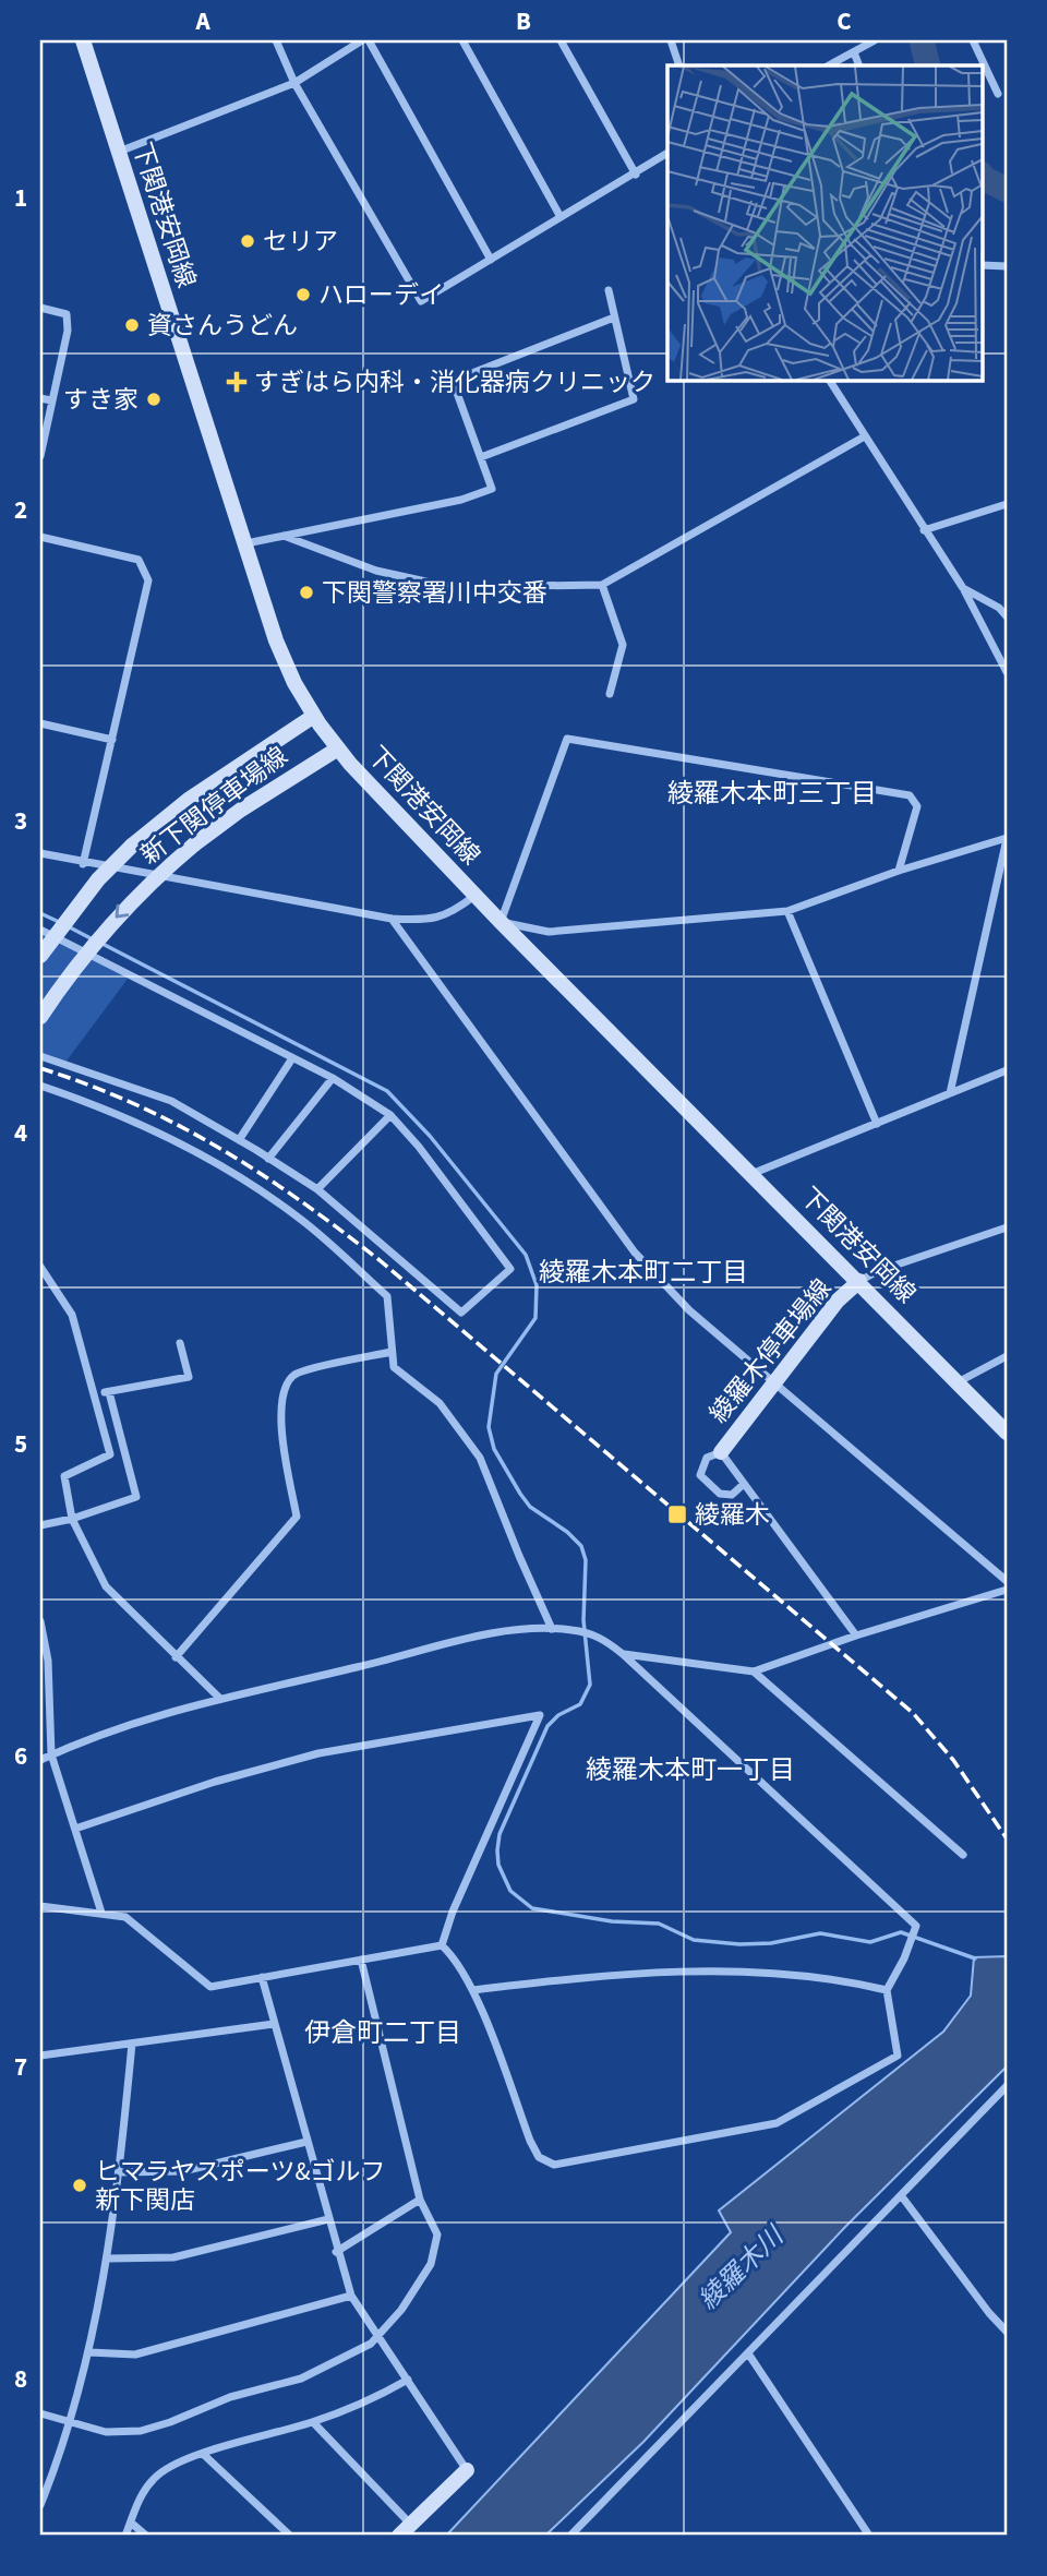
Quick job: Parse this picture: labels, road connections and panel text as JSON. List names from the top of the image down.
{
  "streets": {
    "main road": ["下関港安岡線", "新下関停車場線", "綾羅木停車場線"]
  },
  "crossings": [
    ["下関港安岡線", "新下関停車場線"],
    ["下関港安岡線", "綾羅木停車場線"]
  ],
  "districts": [
    "綾羅木本町三丁目",
    "綾羅木本町二丁目",
    "綾羅木本町一丁目",
    "伊倉町二丁目"
  ],
  "water": ["綾羅木川"],
  "places": {
    "other": [
      "セリア",
      "ハローデイ",
      "資さんうどん",
      "すき家",
      "下関警察署川中交番",
      "ヒマラヤスポーツ&ゴルフ 新下関店"
    ],
    "health": ["すぎはら内科・消化器病クリニック"],
    "transit": ["綾羅木"]
  },
  "grid": {
    "columns": ["A", "B", "C"],
    "rows": [
      "1",
      "2",
      "3",
      "4",
      "5",
      "6",
      "7",
      "8"
    ]
  }
}
